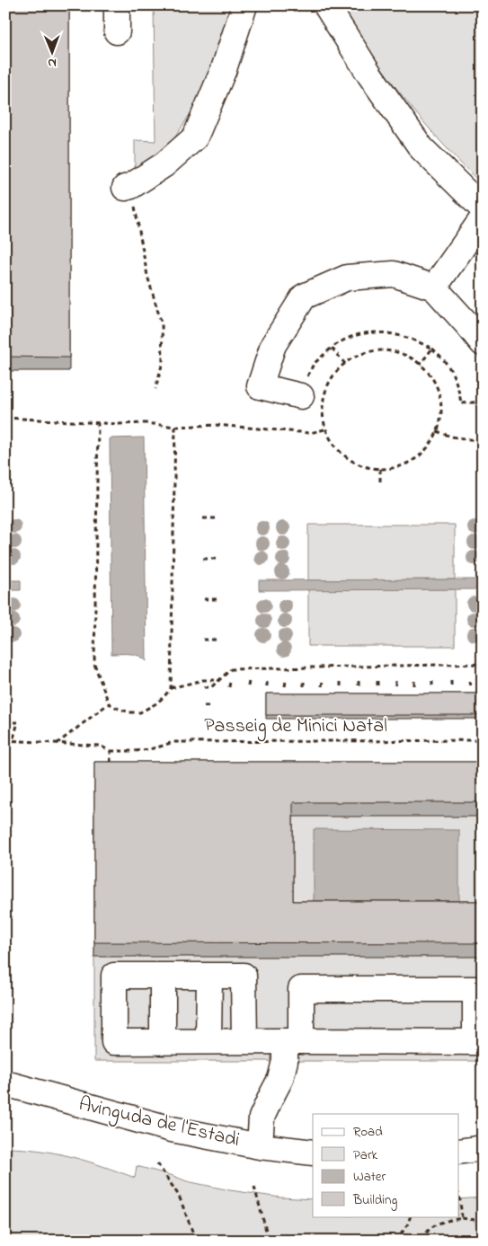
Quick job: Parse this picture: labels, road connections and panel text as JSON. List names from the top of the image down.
{
  "streets": {
    "street": ["Avinguda de l'Estadi"],
    "path": ["Passeig de Minici Natal"]
  },
  "legend": [
    "Road",
    "Park",
    "Water",
    "Building"
  ],
  "north": "bottom"
}
